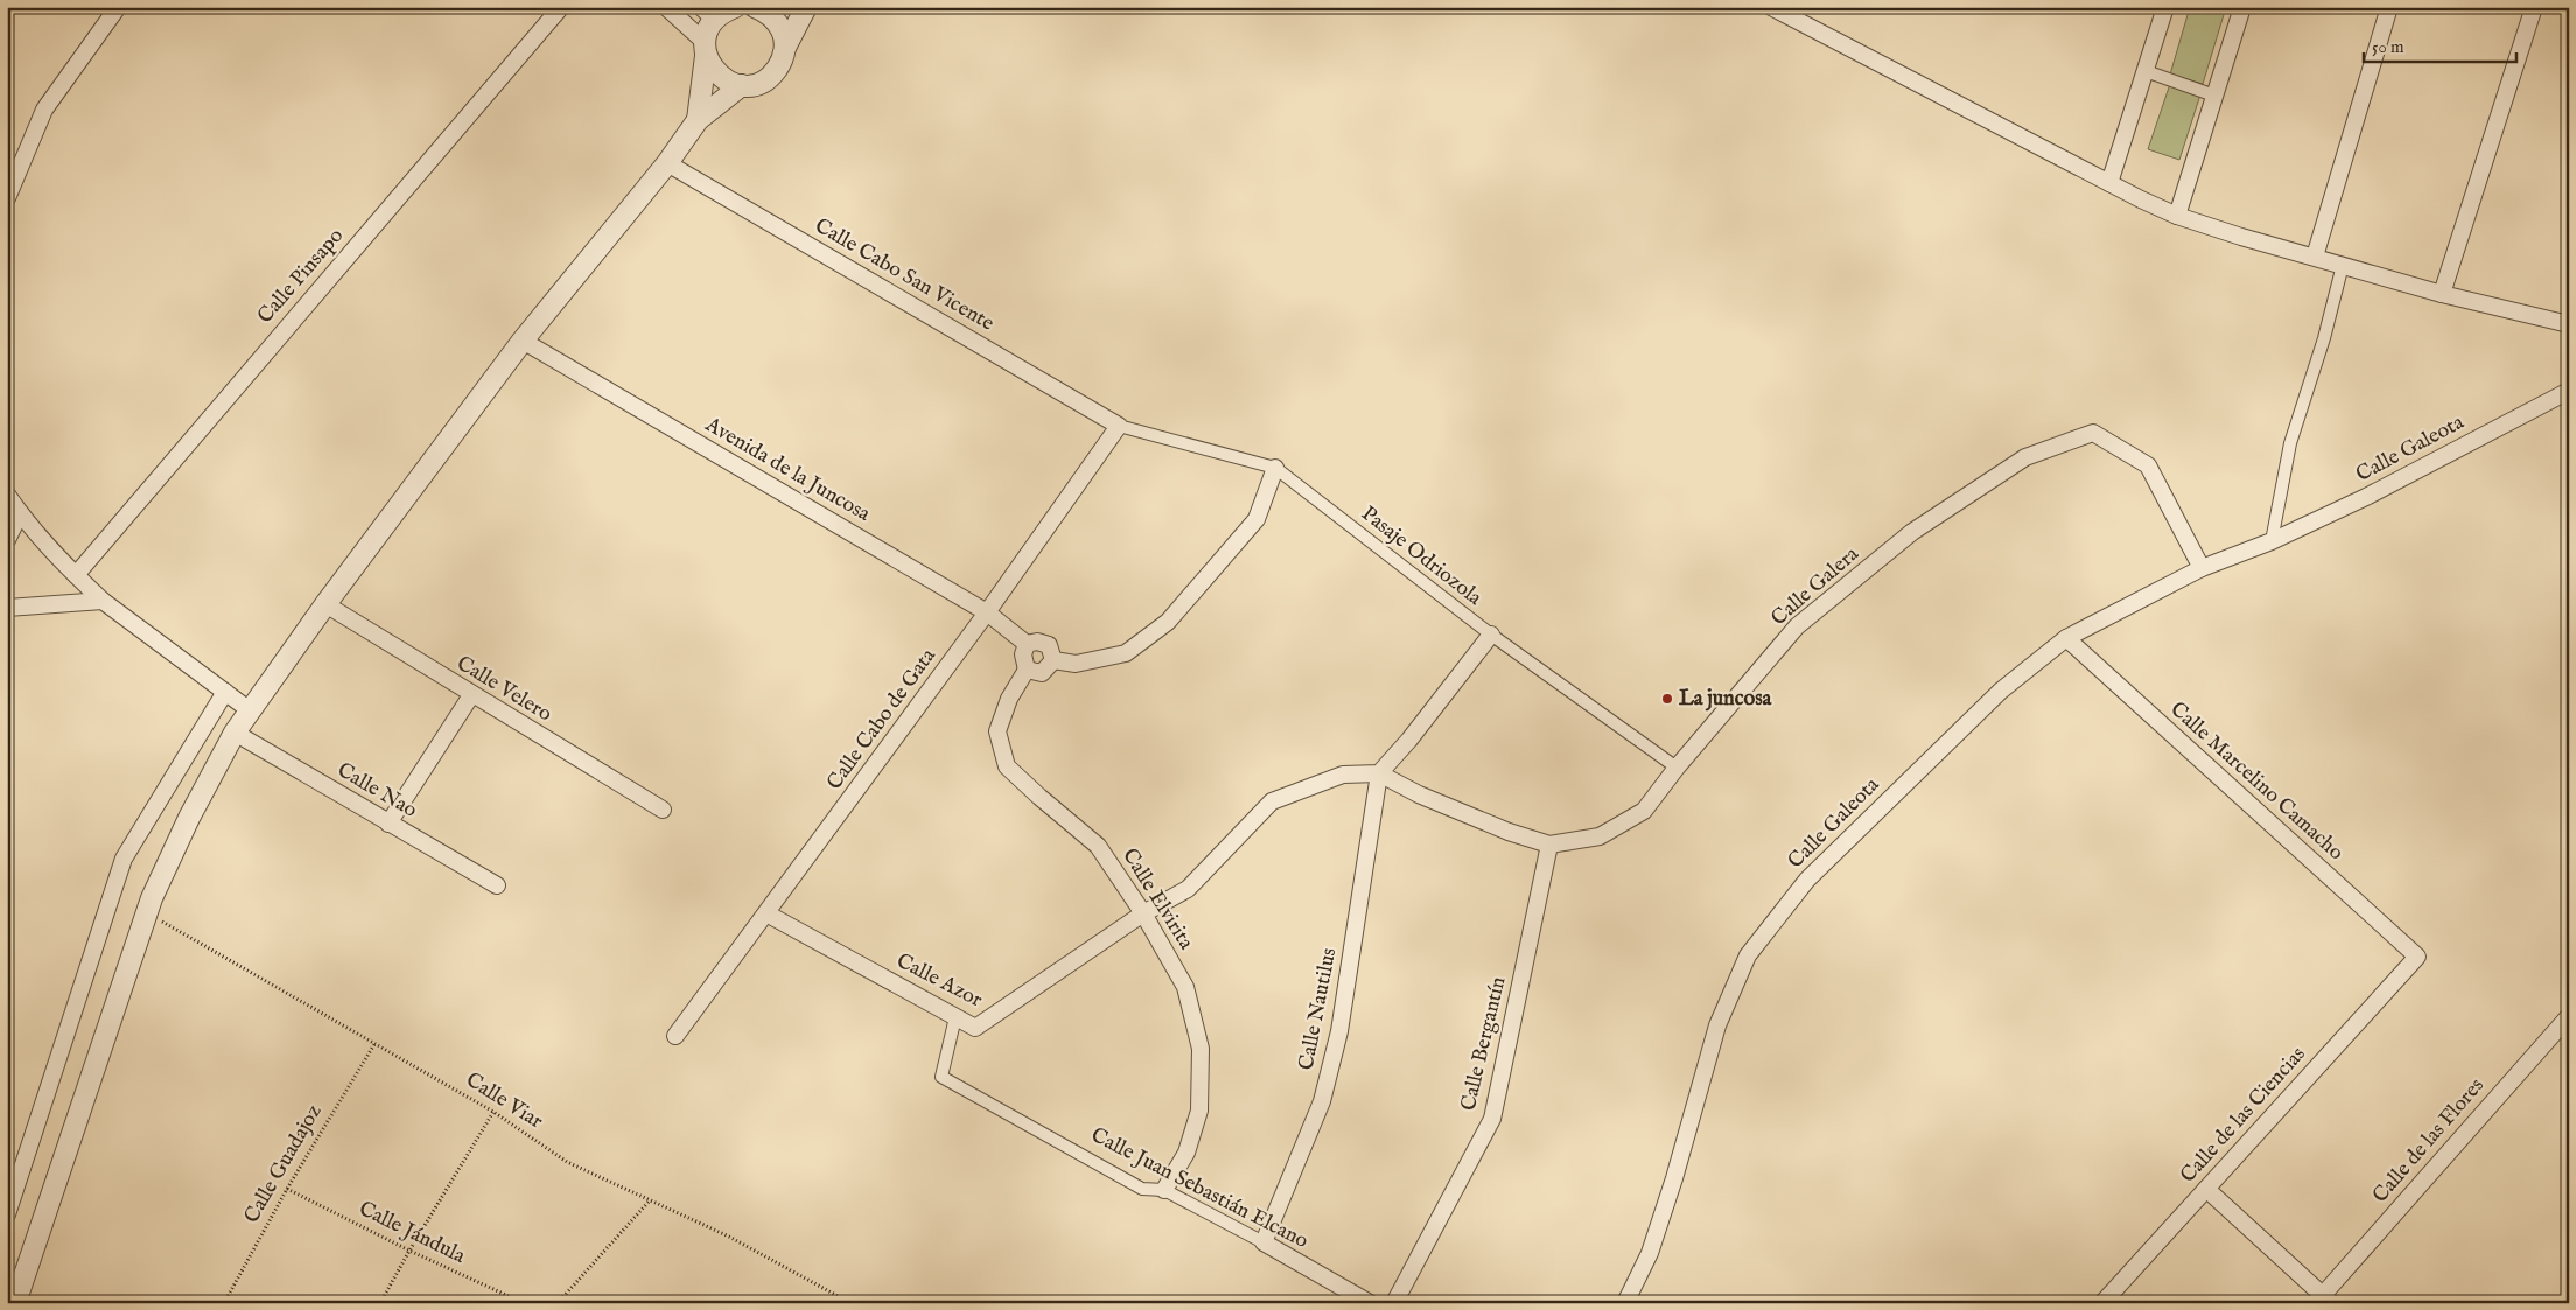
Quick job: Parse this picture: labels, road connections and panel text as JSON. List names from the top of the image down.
{
  "streets": {
    "street": [
      "Calle Cabo San Vicente",
      "Calle Pinsapo",
      "Calle Galeota",
      "Avenida de la Juncosa",
      "Pasaje Odriozola",
      "Calle Galera",
      "Calle Velero",
      "Calle Cabo de Gata",
      "Calle Marcelino Camacho",
      "Calle Nao",
      "Calle Elvirita",
      "Calle Azor",
      "Calle Nautilus",
      "Calle Bergantín",
      "Calle de las Ciencias",
      "Calle de las Flores",
      "Calle Juan Sebastián Elcano"
    ],
    "path": ["Calle Viar", "Calle Guadajoz", "Calle Jándula"]
  },
  "crossings": [
    ["Calle Cabo San Vicente", "Pasaje Odriozola"],
    ["Calle Cabo San Vicente", "Calle Cabo de Gata"],
    ["Calle Galeota", "Calle Galera"],
    ["Calle Galeota", "Calle Marcelino Camacho"],
    ["Avenida de la Juncosa", "Calle Cabo de Gata"],
    ["Avenida de la Juncosa", "Calle Elvirita"],
    ["Pasaje Odriozola", "Calle Galera"],
    ["Pasaje Odriozola", "Calle Cabo de Gata"],
    ["Calle Galera", "Calle Nautilus"],
    ["Calle Galera", "Calle Bergantín"],
    ["Calle Cabo de Gata", "Calle Azor"],
    ["Calle Marcelino Camacho", "Calle de las Ciencias"],
    ["Calle Elvirita", "Calle Azor"],
    ["Calle Elvirita", "Calle Juan Sebastián Elcano"],
    ["Calle Azor", "Calle Juan Sebastián Elcano"],
    ["Calle Nautilus", "Calle Juan Sebastián Elcano"],
    ["Calle Viar", "Calle Guadajoz"],
    ["Calle Guadajoz", "Calle Jándula"]
  ],
  "places": ["La juncosa"],
  "scale_bar": "50 m"
}
